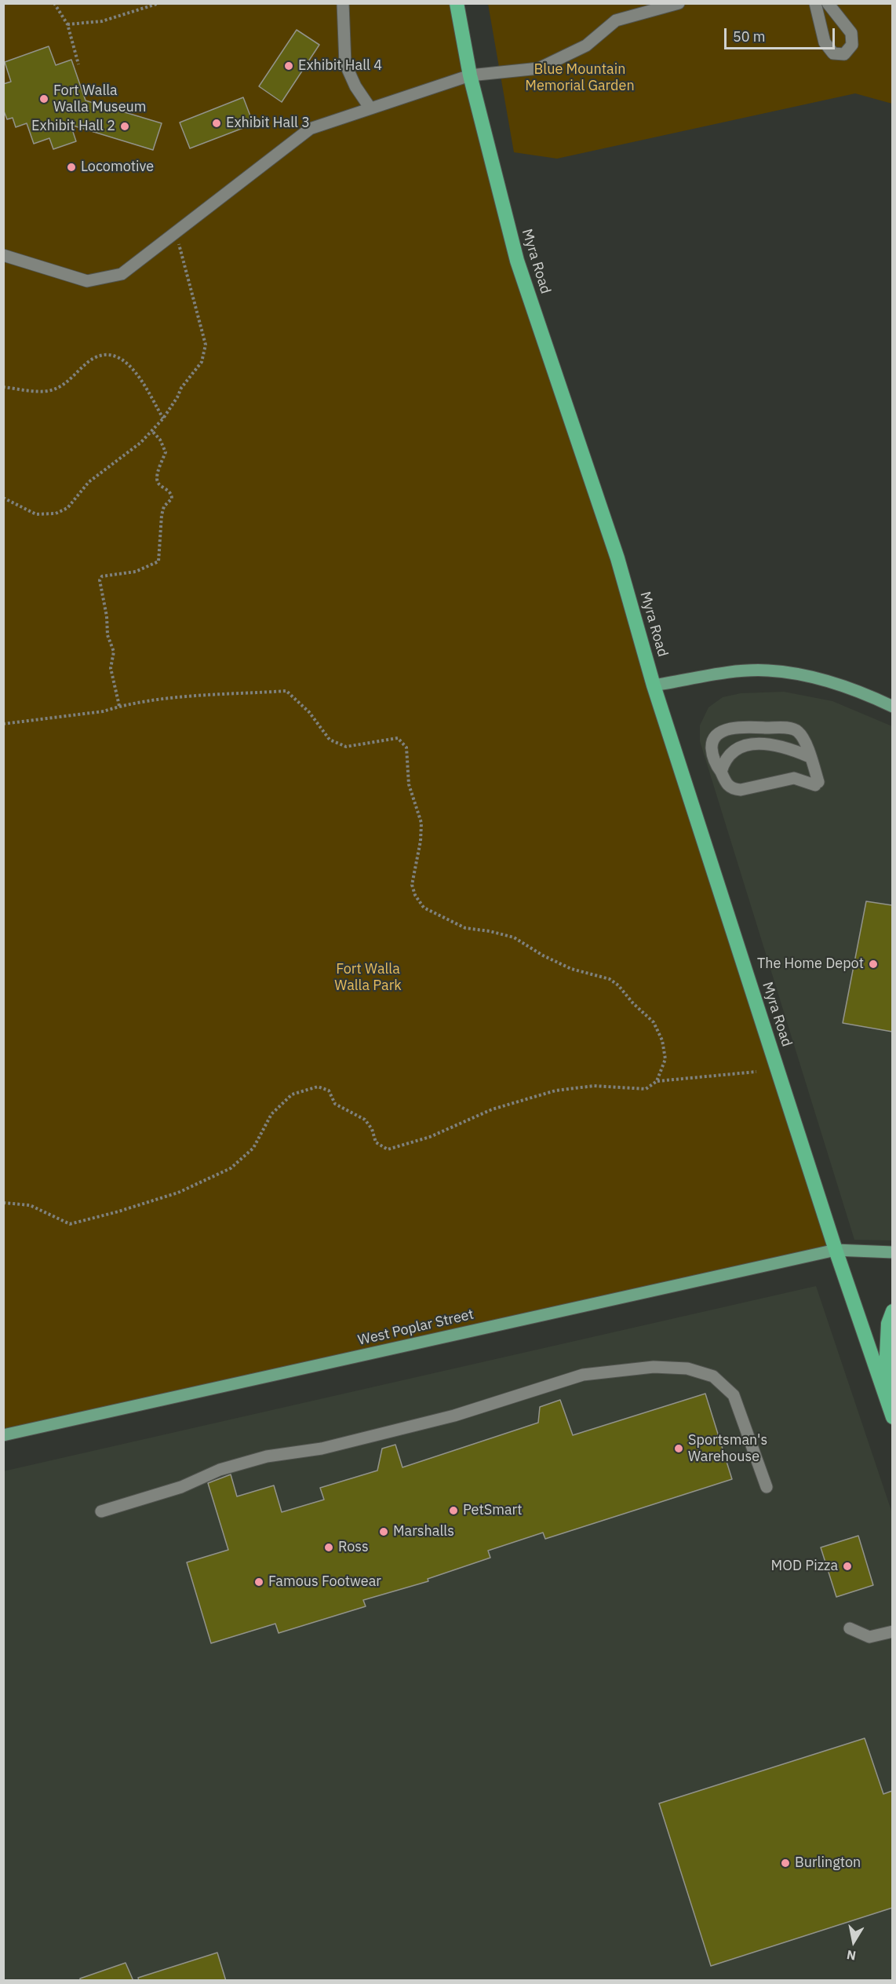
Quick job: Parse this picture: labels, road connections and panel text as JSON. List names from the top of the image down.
{
  "streets": {
    "highway": ["Myra Road"],
    "main road": ["West Poplar Street"]
  },
  "crossings": [
    ["Myra Road", "West Poplar Street"]
  ],
  "parks": ["Blue Mountain Memorial Garden", "Fort Walla Walla Park"],
  "places": [
    "Exhibit Hall 4",
    "Fort Walla Walla Museum",
    "Exhibit Hall 3",
    "Exhibit Hall 2",
    "Locomotive",
    "The Home Depot",
    "Sportsman's Warehouse",
    "PetSmart",
    "Marshalls",
    "Ross",
    "MOD Pizza",
    "Famous Footwear",
    "Burlington"
  ],
  "scale_bar": "50 m",
  "north": "bottom"
}
